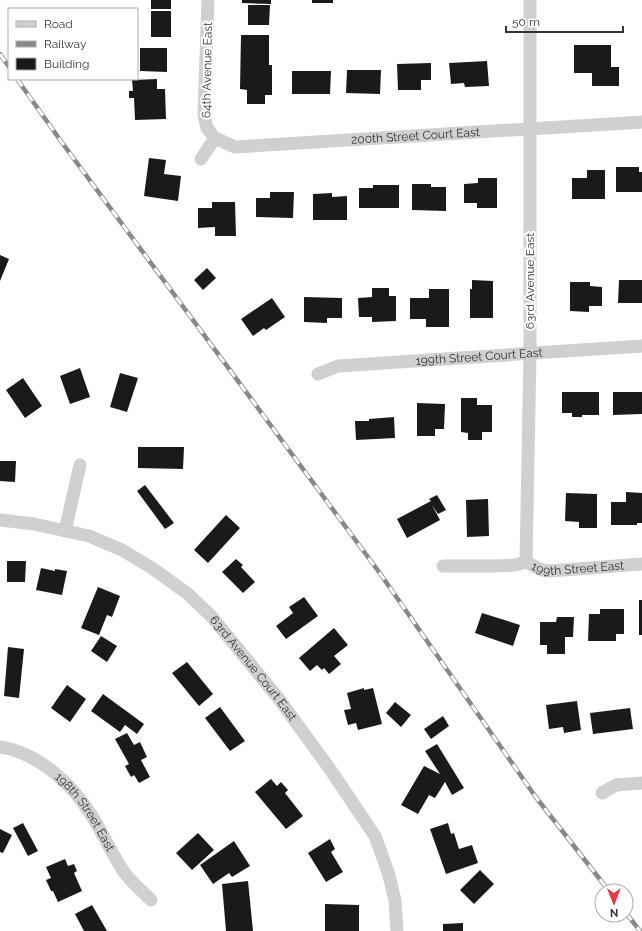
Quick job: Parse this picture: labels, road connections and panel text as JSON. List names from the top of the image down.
{
  "streets": {
    "street": [
      "64th Avenue East",
      "200th Street Court East",
      "63rd Avenue East",
      "199th Street Court East",
      "199th Street East",
      "63rd Avenue Court East",
      "198th Street East"
    ]
  },
  "crossings": [
    ["64th Avenue East", "200th Street Court East"],
    ["200th Street Court East", "63rd Avenue East"],
    ["63rd Avenue East", "199th Street Court East"],
    ["63rd Avenue East", "199th Street East"]
  ],
  "legend": ["Road", "Railway", "Building"],
  "scale_bar": "50 m",
  "north": "bottom"
}
